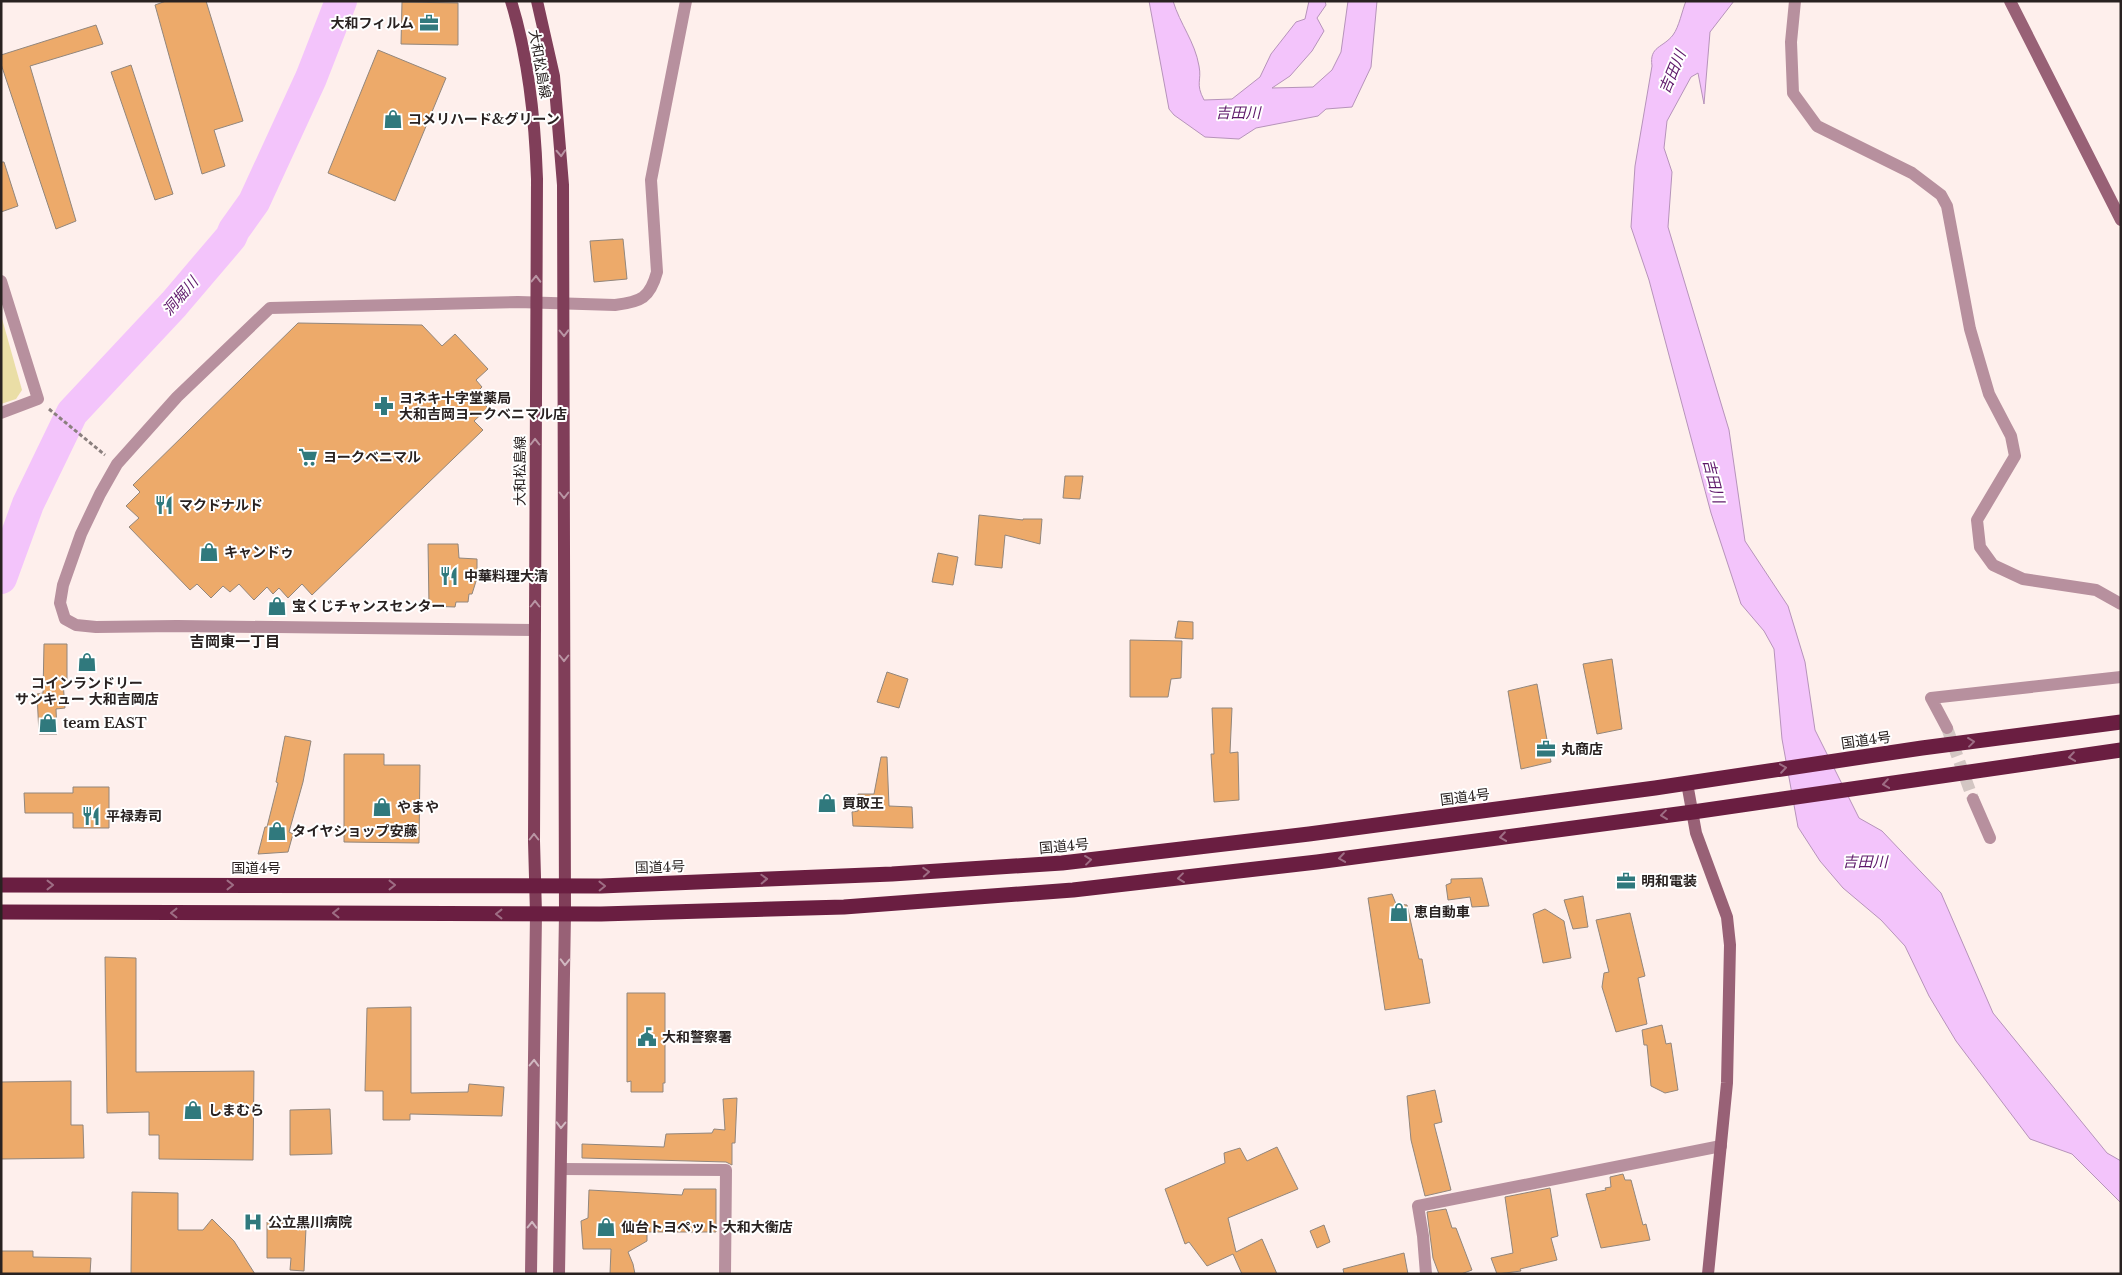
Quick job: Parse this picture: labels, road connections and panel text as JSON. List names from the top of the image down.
{
  "streets": {
    "highway": ["国道4号"],
    "main road": ["大和松島線"]
  },
  "crossings": [
    ["大和松島線", "国道4号"]
  ],
  "districts": ["吉岡東一丁目"],
  "water": ["吉田川", "洞堀川"],
  "places": {
    "office": ["大和フィルム", "丸商店", "明和電装"],
    "shop": [
      "コメリハード&グリーン",
      "キャンドゥ",
      "宝くじチャンスセンター",
      "コインランドリー サンキュー 大和吉岡店",
      "team EAST",
      "買取王",
      "やまや",
      "タイヤショップ安藤",
      "恵自動車",
      "しまむら",
      "仙台トヨペット 大和大衡店"
    ],
    "pharmacy": ["ヨネキ十字堂薬局 大和吉岡ヨークベニマル店"],
    "supermarket": ["ヨークベニマル"],
    "restaurant": ["マクドナルド", "中華料理大清", "平禄寿司"],
    "public building": ["大和警察署"],
    "hospital": ["公立黒川病院"]
  }
}
